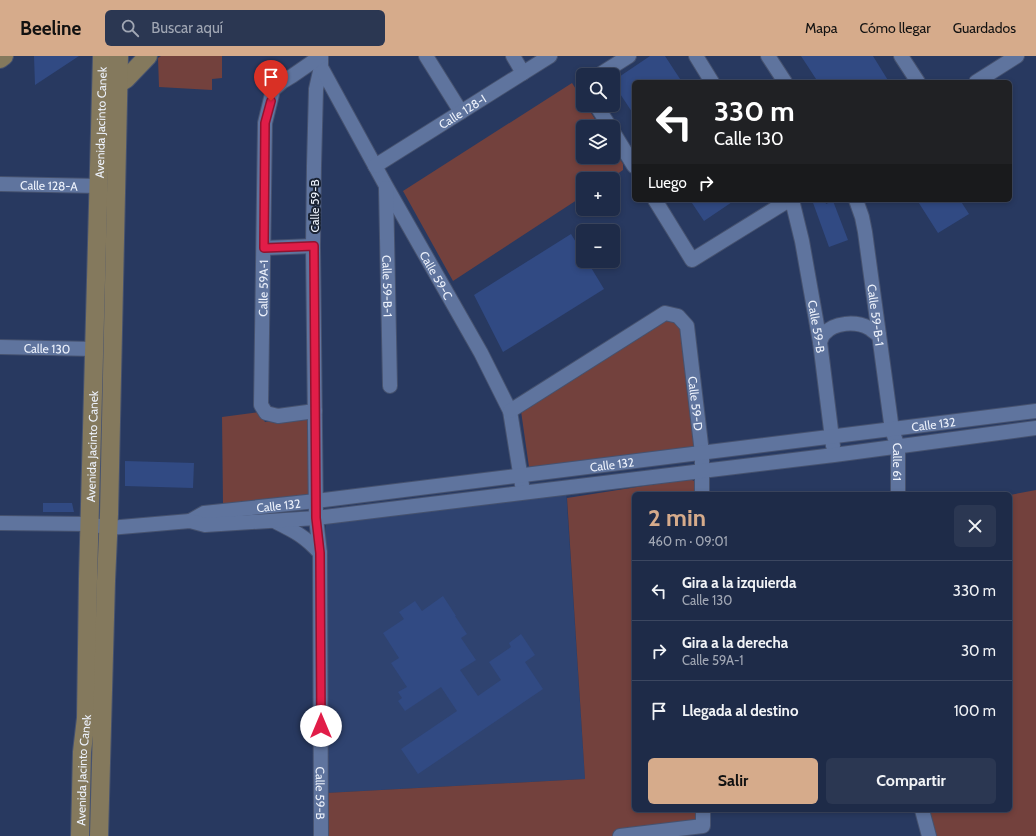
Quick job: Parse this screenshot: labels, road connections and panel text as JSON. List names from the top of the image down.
{
  "streets": {
    "main road": ["Avenida Jacinto Canek"],
    "street": [
      "Calle 128-I",
      "Calle 128-A",
      "Calle 59-B",
      "Calle 59-C",
      "Calle 59-B-1",
      "Calle 59A-1",
      "Calle 130",
      "Calle 59-D",
      "Calle 132",
      "Calle 61"
    ]
  },
  "crossings": [
    ["Calle 128-I", "Calle 59-C"],
    ["Avenida Jacinto Canek", "Calle 128-A"],
    ["Avenida Jacinto Canek", "Calle 130"],
    ["Avenida Jacinto Canek", "Calle 132"],
    ["Calle 59-B", "Calle 59-C"],
    ["Calle 59-B", "Calle 59A-1"],
    ["Calle 59-B", "Calle 132"],
    ["Calle 59-C", "Calle 59-B-1"],
    ["Calle 59-C", "Calle 59A-1"],
    ["Calle 59-C", "Calle 59-D"],
    ["Calle 59-C", "Calle 132"],
    ["Calle 59-B-1", "Calle 132"],
    ["Calle 59-B-1", "Calle 61"],
    ["Calle 59-D", "Calle 132"],
    ["Calle 132", "Calle 61"]
  ],
  "page": {
    "header": "Beeline",
    "search": "Buscar aquí",
    "nav": ["Mapa", "Cómo llegar", "Guardados"],
    "map_buttons": ["+", "−"],
    "turn": ["330 m", "Calle 130"],
    "then": "Luego",
    "heading": ["2 min", "460 m · 09:01"],
    "list": [
      {
        "name": "Gira a la izquierda",
        "note": "Calle 130",
        "value": "330 m"
      },
      {
        "name": "Gira a la derecha",
        "note": "Calle 59A-1",
        "value": "30 m"
      },
      {
        "name": "Llegada al destino",
        "value": "100 m"
      }
    ],
    "buttons": ["Salir", "Compartir"]
  }
}
